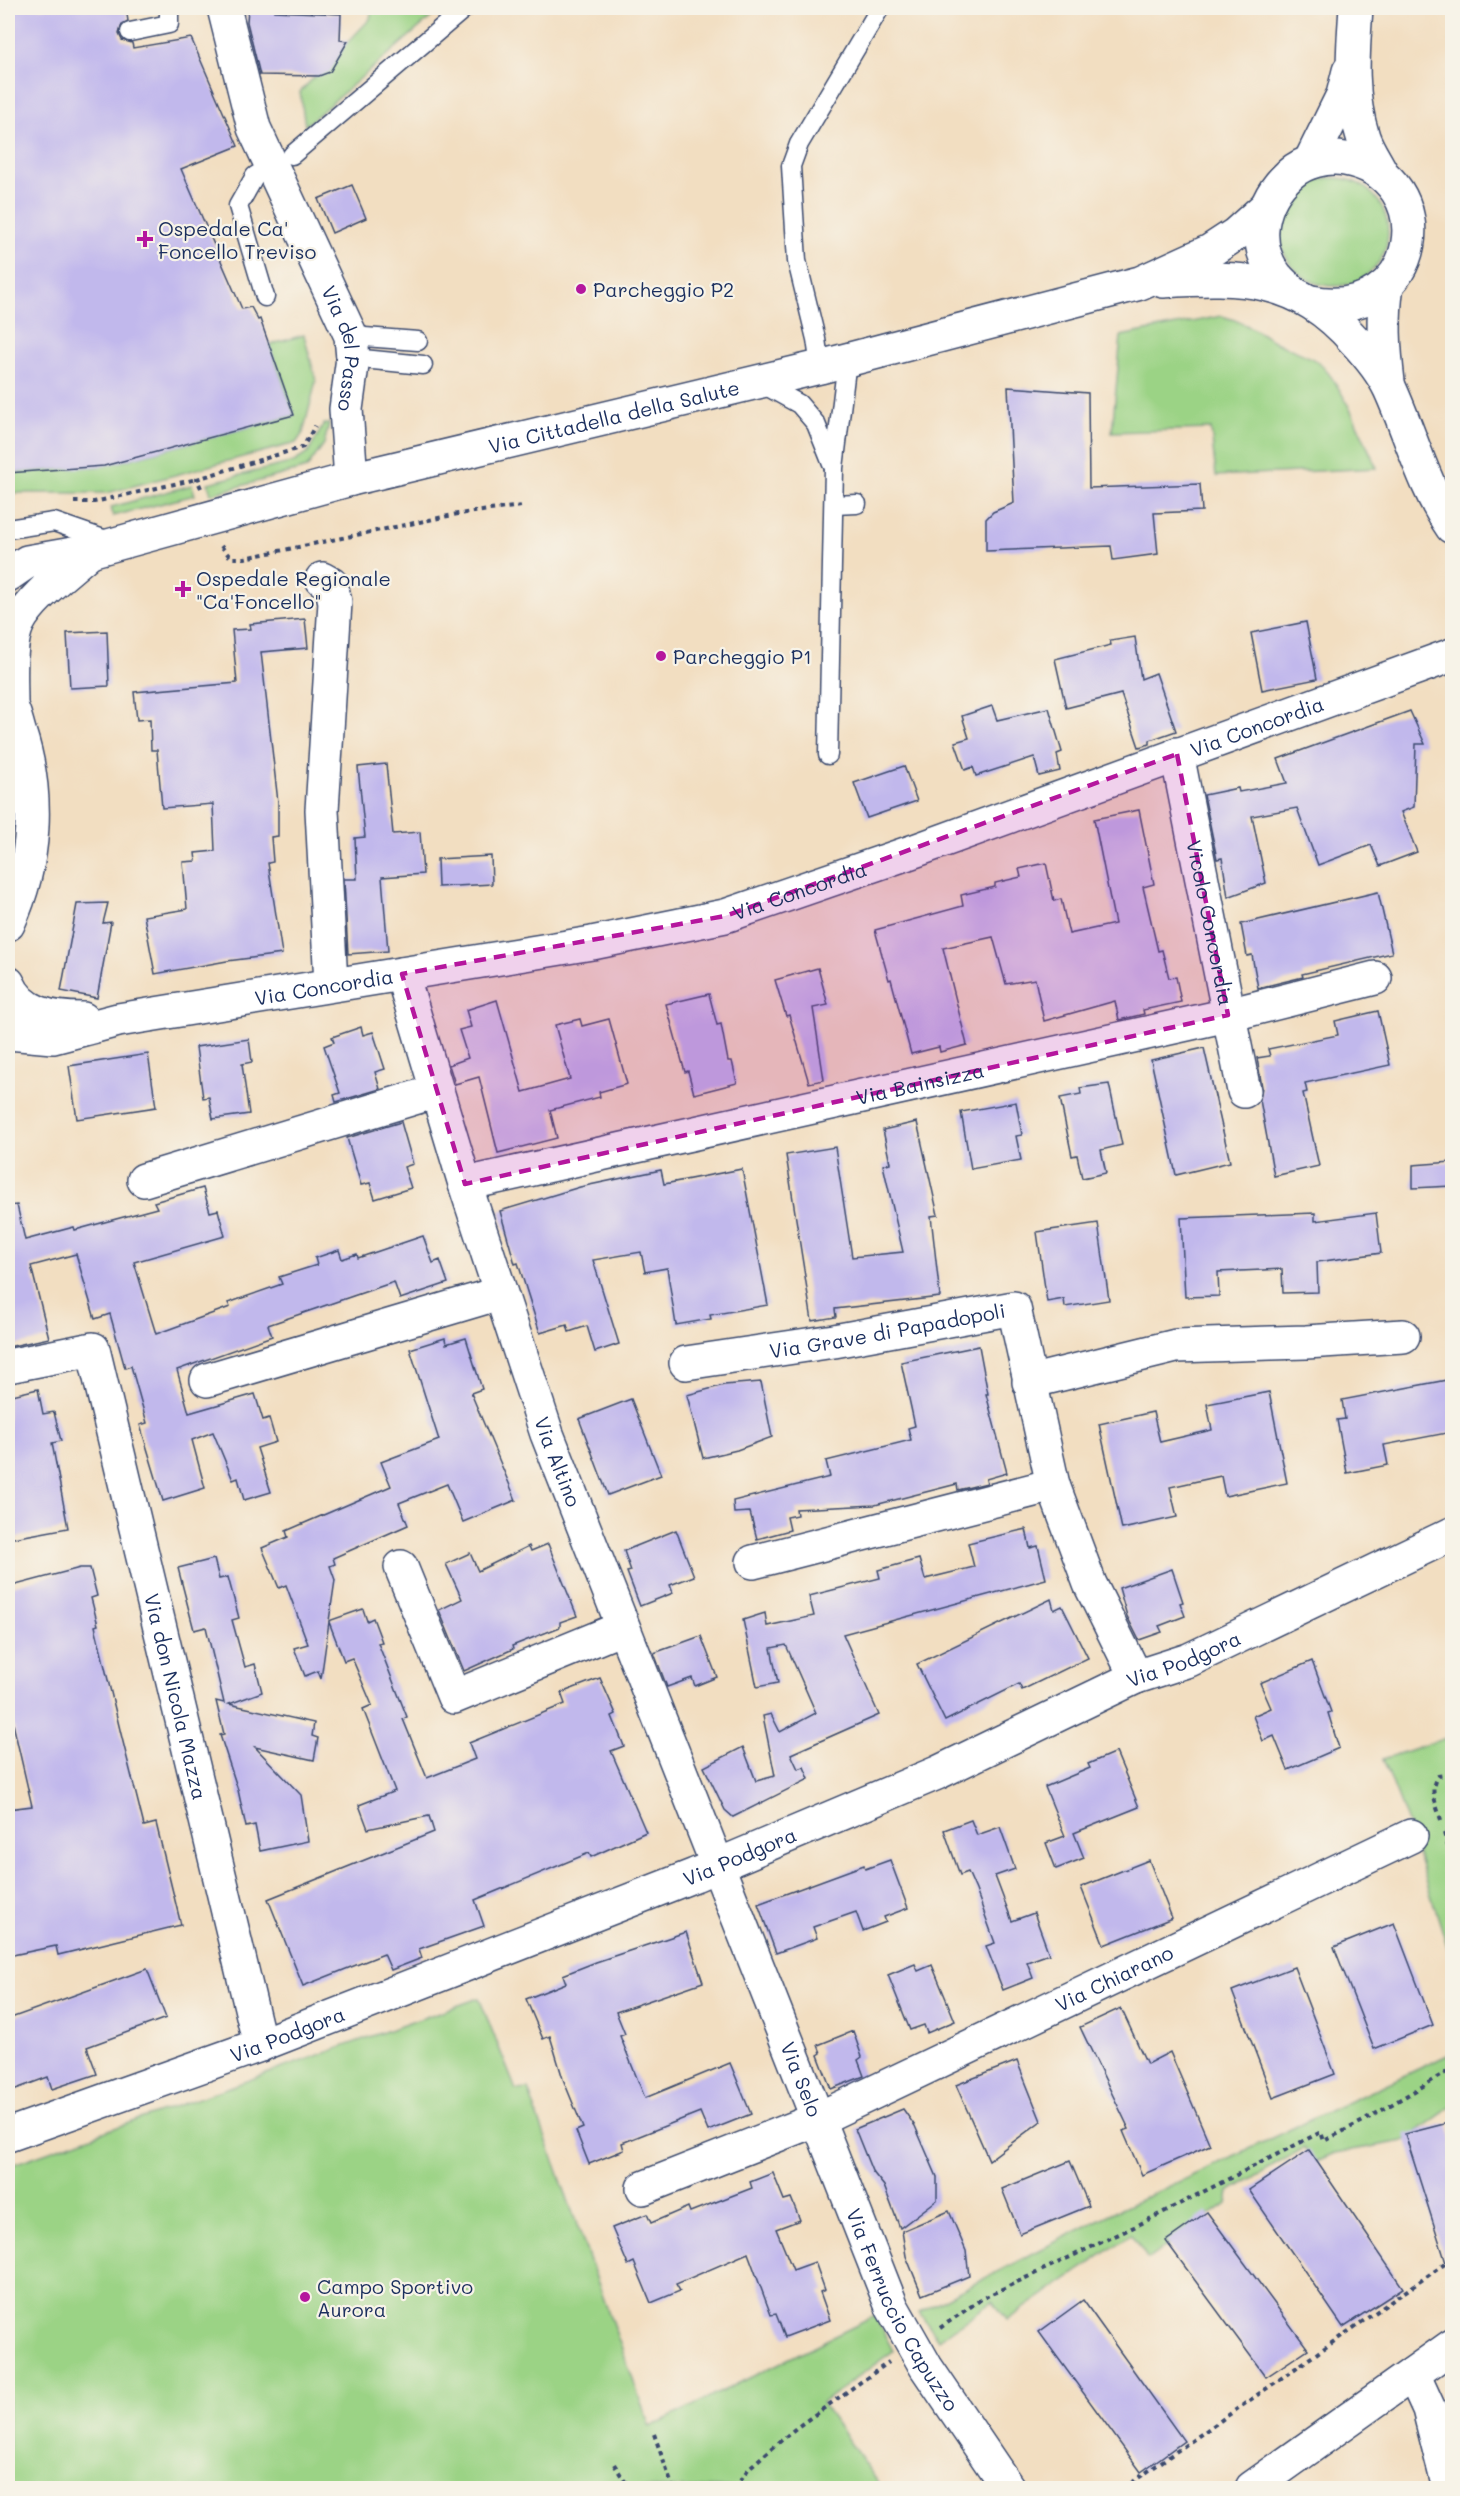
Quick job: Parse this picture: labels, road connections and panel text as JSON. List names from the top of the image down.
{
  "streets": {
    "street": [
      "Via del Passo",
      "Via Cittadella della Salute",
      "Via Concordia",
      "Vicolo Concordia",
      "Via Bainsizza",
      "Via Grave di Papadopoli",
      "Via Altino",
      "Via Podgora",
      "Via don Nicola Mazza",
      "Via Chiarano",
      "Via Selo",
      "Via Ferruccio Capuzzo"
    ]
  },
  "crossings": [
    ["Via del Passo", "Via Cittadella della Salute"],
    ["Via Concordia", "Vicolo Concordia"],
    ["Via Concordia", "Via Altino"],
    ["Vicolo Concordia", "Via Bainsizza"],
    ["Via Bainsizza", "Via Altino"],
    ["Via Grave di Papadopoli", "Via Podgora"],
    ["Via Altino", "Via Podgora"],
    ["Via Altino", "Via Selo"],
    ["Via Podgora", "Via don Nicola Mazza"],
    ["Via Podgora", "Via Selo"],
    ["Via Chiarano", "Via Selo"],
    ["Via Chiarano", "Via Ferruccio Capuzzo"],
    ["Via Selo", "Via Ferruccio Capuzzo"]
  ],
  "places": {
    "health": ["Ospedale Ca' Foncello Treviso", "Ospedale Regionale \"Ca'Foncello\""],
    "other": ["Parcheggio P2", "Parcheggio P1", "Campo Sportivo Aurora"]
  }
}
